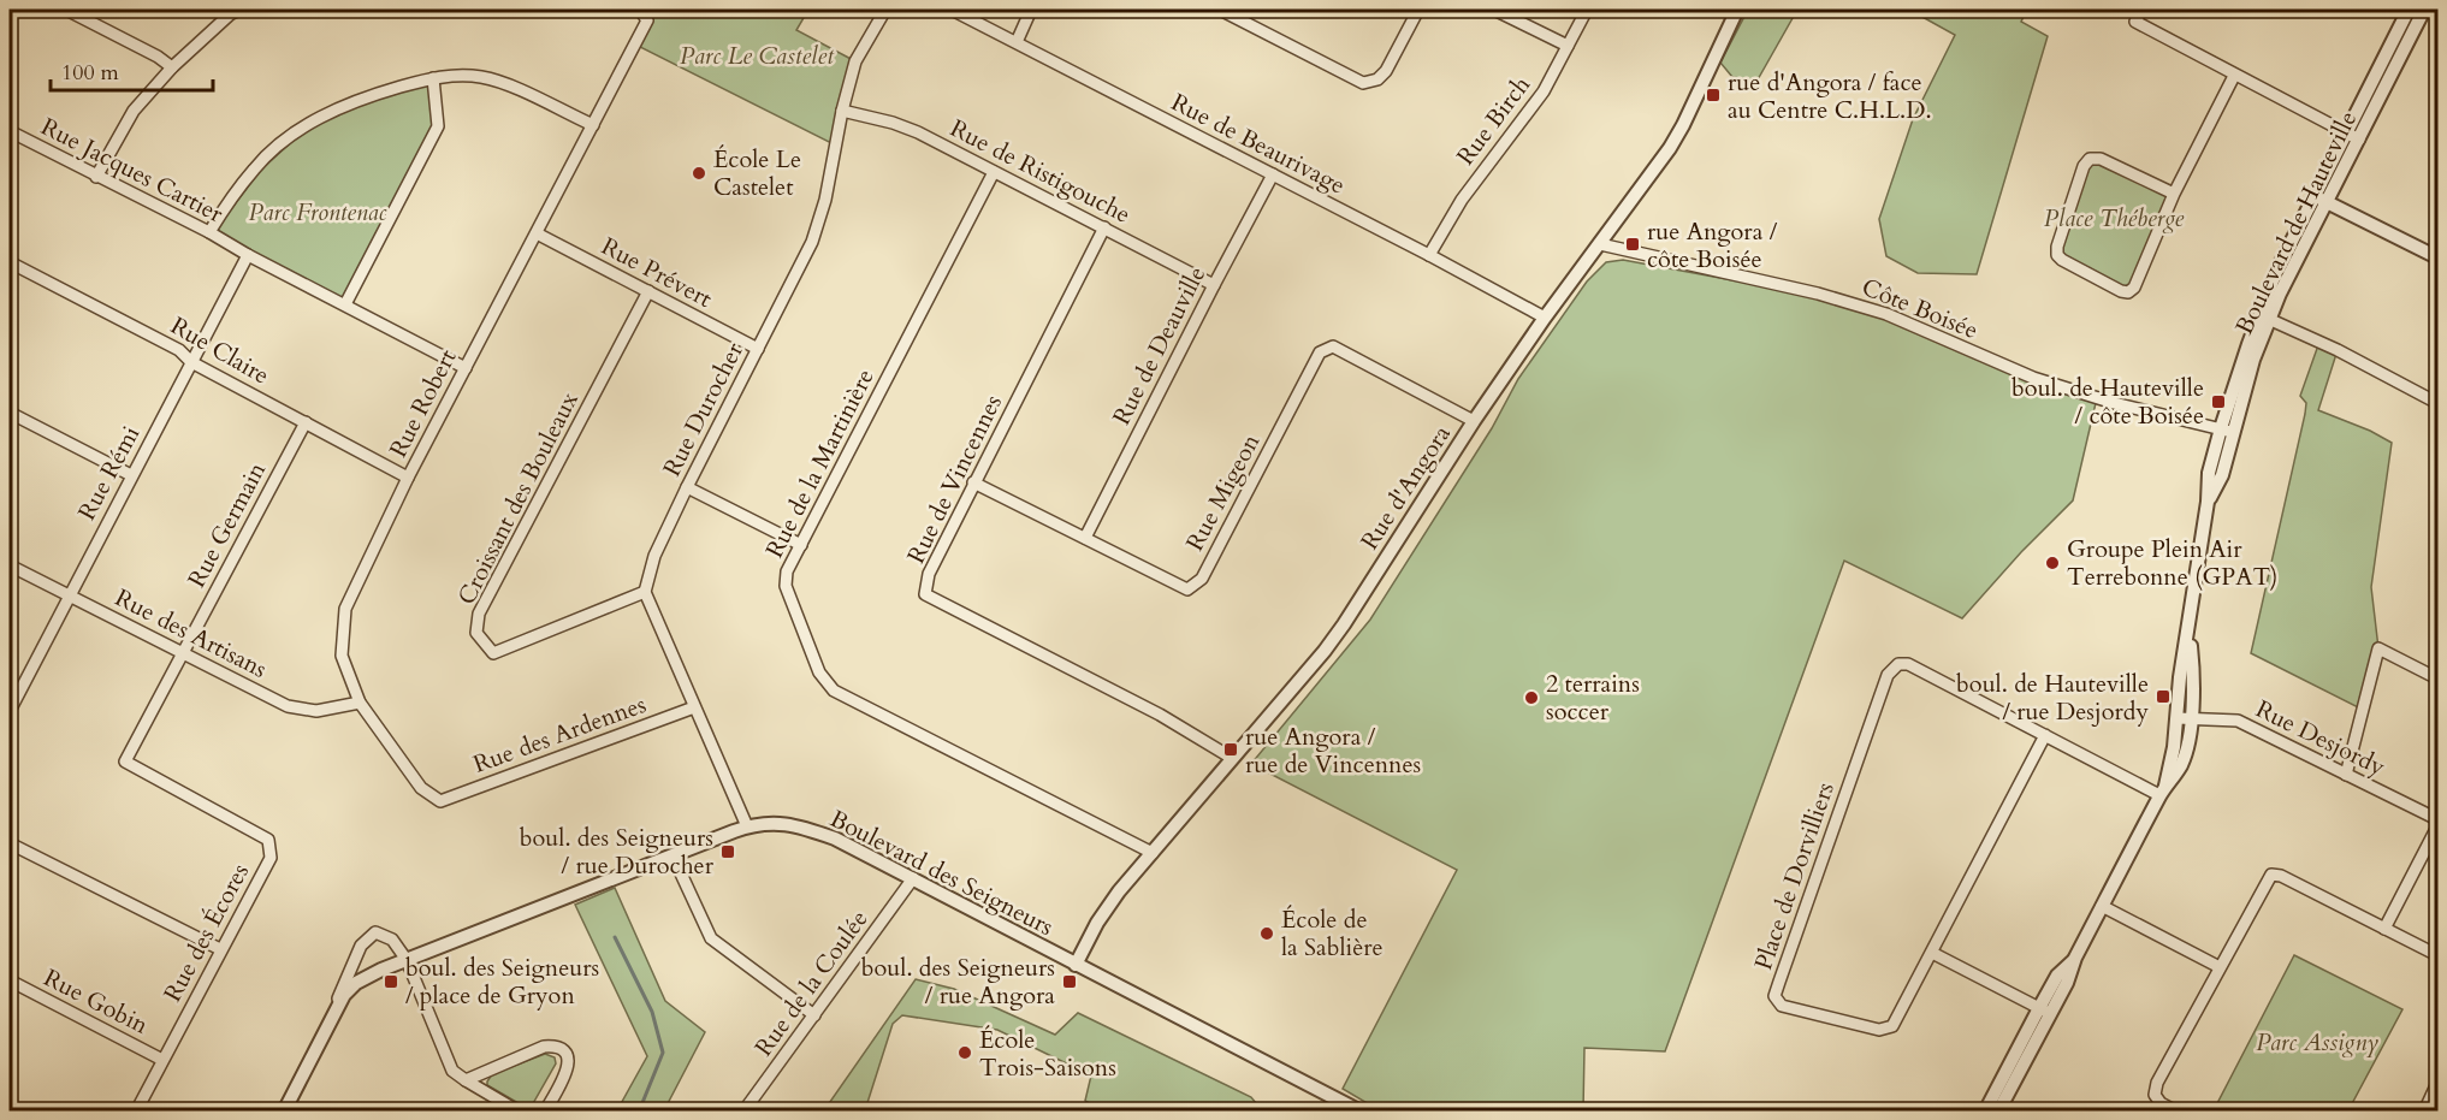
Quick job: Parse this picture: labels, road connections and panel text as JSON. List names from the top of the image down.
{
  "streets": {
    "street": [
      "Rue Birch",
      "Rue de Beaurivage",
      "Rue Jacques Cartier",
      "Rue de Ristigouche",
      "Boulevard de Hauteville",
      "Rue Prévert",
      "Côte Boisée",
      "Rue de Deauville",
      "Rue Claire",
      "Rue Robert",
      "Rue Durocher",
      "Rue de la Martinière",
      "Rue Rémi",
      "Rue de Vincennes",
      "Rue d'Angora",
      "Rue Migeon",
      "Croissant des Bouleaux",
      "Rue Germain",
      "Rue des Artisans",
      "Rue des Ardennes",
      "Rue Desjordy",
      "Boulevard des Seigneurs",
      "Place de Dorvilliers",
      "Rue des Écores",
      "Rue de la Coulée",
      "Rue Gobin"
    ]
  },
  "crossings": [
    ["Rue Birch", "Rue de Beaurivage"],
    ["Rue de Beaurivage", "Rue de Deauville"],
    ["Rue de Beaurivage", "Rue d'Angora"],
    ["Rue Jacques Cartier", "Rue Robert"],
    ["Rue Jacques Cartier", "Rue Rémi"],
    ["Rue de Ristigouche", "Rue de Deauville"],
    ["Rue de Ristigouche", "Rue Durocher"],
    ["Rue de Ristigouche", "Rue de la Martinière"],
    ["Rue de Ristigouche", "Rue de Vincennes"],
    ["Boulevard de Hauteville", "Côte Boisée"],
    ["Boulevard de Hauteville", "Rue Desjordy"],
    ["Boulevard de Hauteville", "Place de Dorvilliers"],
    ["Rue Prévert", "Rue Robert"],
    ["Rue Prévert", "Rue Durocher"],
    ["Rue Prévert", "Croissant des Bouleaux"],
    ["Côte Boisée", "Rue d'Angora"],
    ["Rue de Deauville", "Rue Migeon"],
    ["Rue Claire", "Rue Robert"],
    ["Rue Claire", "Rue Rémi"],
    ["Rue Claire", "Rue Germain"],
    ["Rue Robert", "Rue des Artisans"],
    ["Rue Robert", "Rue des Ardennes"],
    ["Rue Durocher", "Croissant des Bouleaux"],
    ["Rue de la Martinière", "Rue d'Angora"],
    ["Rue Rémi", "Rue des Artisans"],
    ["Rue de Vincennes", "Rue d'Angora"],
    ["Rue de Vincennes", "Rue Migeon"],
    ["Rue d'Angora", "Rue Migeon"],
    ["Rue d'Angora", "Boulevard des Seigneurs"],
    ["Rue Germain", "Rue des Artisans"],
    ["Rue Germain", "Rue des Écores"],
    ["Boulevard des Seigneurs", "Rue de la Coulée"],
    ["Rue des Écores", "Rue Gobin"]
  ],
  "parks": [
    "Parc Le Castelet",
    "Parc Frontenac",
    "Place Théberge",
    "Parc Assigny"
  ],
  "places": {
    "transit": [
      "rue d'Angora / face au Centre C.H.L.D.",
      "rue Angora / côte Boisée",
      "boul. de Hauteville / côte Boisée",
      "boul. de Hauteville / rue Desjordy",
      "rue Angora / rue de Vincennes",
      "boul. des Seigneurs / rue Durocher",
      "boul. des Seigneurs / place de Gryon",
      "boul. des Seigneurs / rue Angora"
    ],
    "other": [
      "École Le Castelet",
      "Groupe Plein Air Terrebonne (GPAT)",
      "2 terrains soccer",
      "École de la Sablière",
      "École Trois-Saisons"
    ]
  },
  "scale_bar": "100 m"
}
